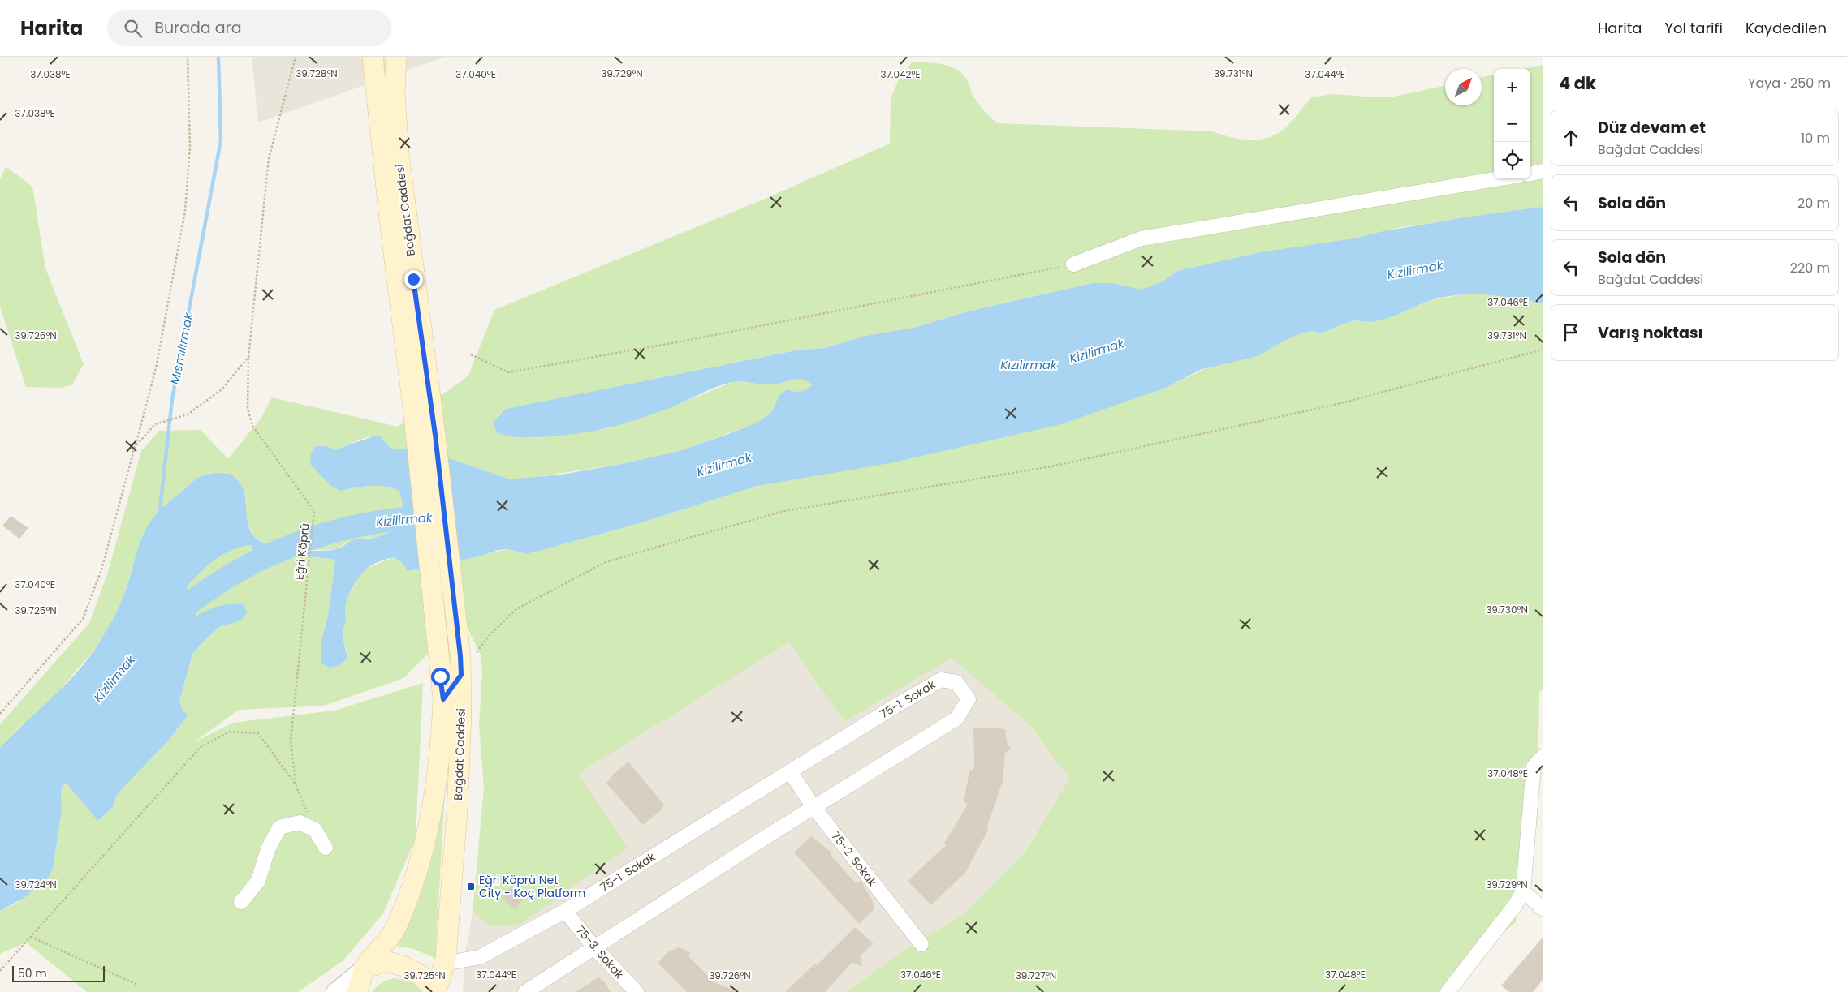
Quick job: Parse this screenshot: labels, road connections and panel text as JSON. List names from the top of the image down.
{
  "streets": {
    "main road": ["Bağdat Caddesi"],
    "street": ["75-1. Sokak", "75-2. Sokak", "75-3. Sokak"],
    "path": ["Eğri Köprü"]
  },
  "crossings": [
    ["Bağdat Caddesi", "75-1. Sokak"],
    ["75-1. Sokak", "75-2. Sokak"],
    ["75-1. Sokak", "75-3. Sokak"]
  ],
  "water": ["Kizilirmak", "Mısmılırmak", "Kızılırmak"],
  "places": {
    "transit": ["Eğri Köprü Net City - Koç Platform"]
  },
  "scale_bar": "50 m",
  "north": "top right",
  "page": {
    "header": "Harita",
    "search": "Burada ara",
    "nav": ["Harita", "Yol tarifi", "Kaydedilen"],
    "heading": ["4 dk", "Yaya · 250 m"],
    "map_buttons": ["+", "−"],
    "list": [
      ["Düz devam et", "Bağdat Caddesi", "10 m"],
      ["Sola dön", "20 m"],
      ["Sola dön", "Bağdat Caddesi", "220 m"],
      "Varış noktası"
    ],
    "scale": "50 m"
  },
  "coordinates": [
    "39.728°N",
    "39.729°N",
    "39.731°N",
    "37.038°E",
    "37.040°E",
    "37.042°E",
    "37.044°E",
    "37.046°E",
    "39.726°N",
    "39.730°N",
    "39.725°N",
    "37.048°E",
    "39.724°N",
    "39.727°N"
  ]
}
